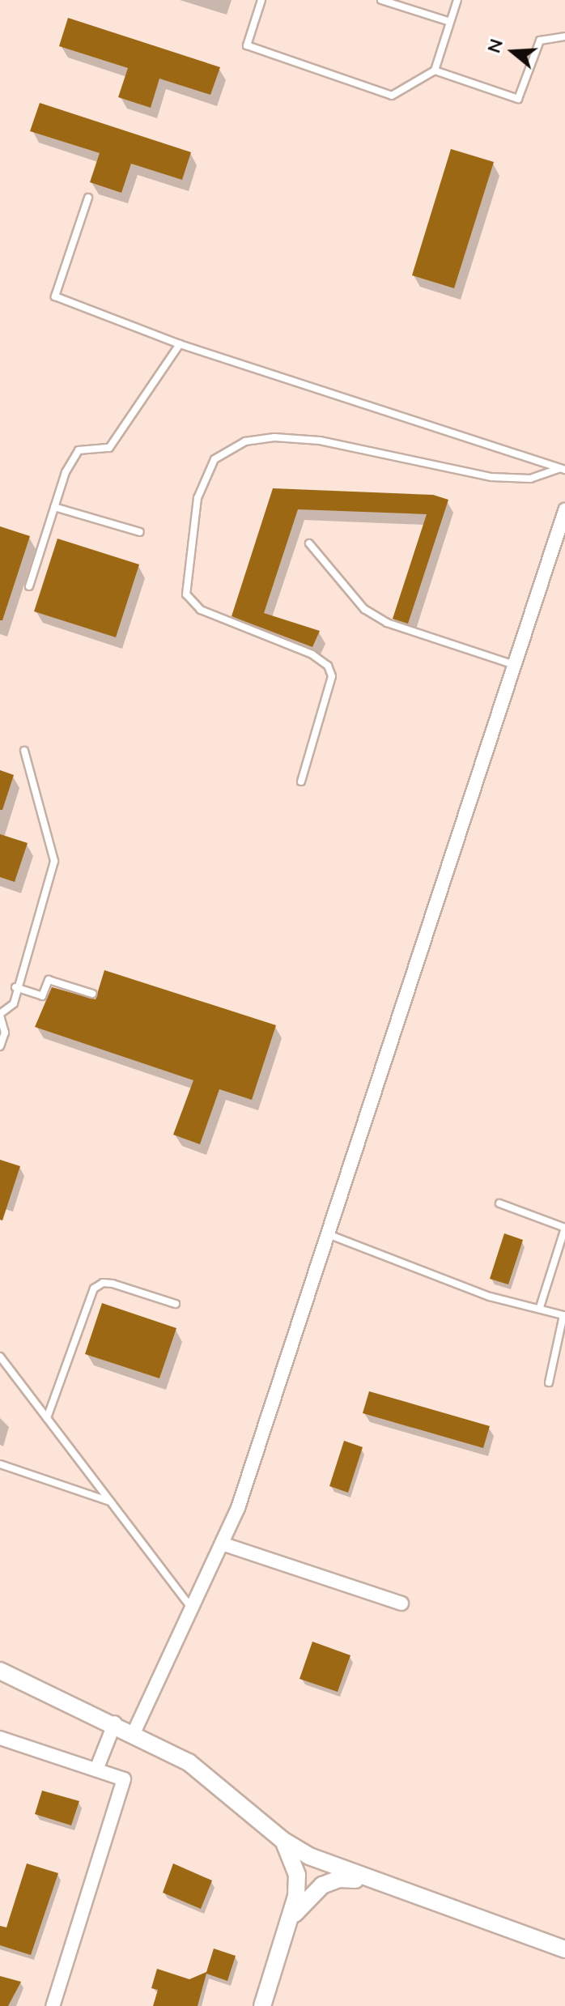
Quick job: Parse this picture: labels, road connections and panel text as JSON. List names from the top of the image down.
{
  "north": "left"
}
